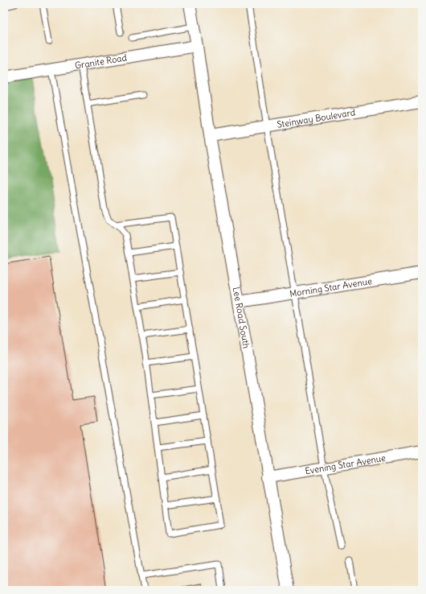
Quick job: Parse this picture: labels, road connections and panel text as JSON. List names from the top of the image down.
{
  "streets": {
    "street": [
      "Granite Road",
      "Steinway Boulevard",
      "Morning Star Avenue",
      "Lee Road South",
      "Evening Star Avenue"
    ]
  },
  "crossings": [
    ["Granite Road", "Lee Road South"],
    ["Steinway Boulevard", "Lee Road South"],
    ["Morning Star Avenue", "Lee Road South"],
    ["Lee Road South", "Evening Star Avenue"]
  ]
}
